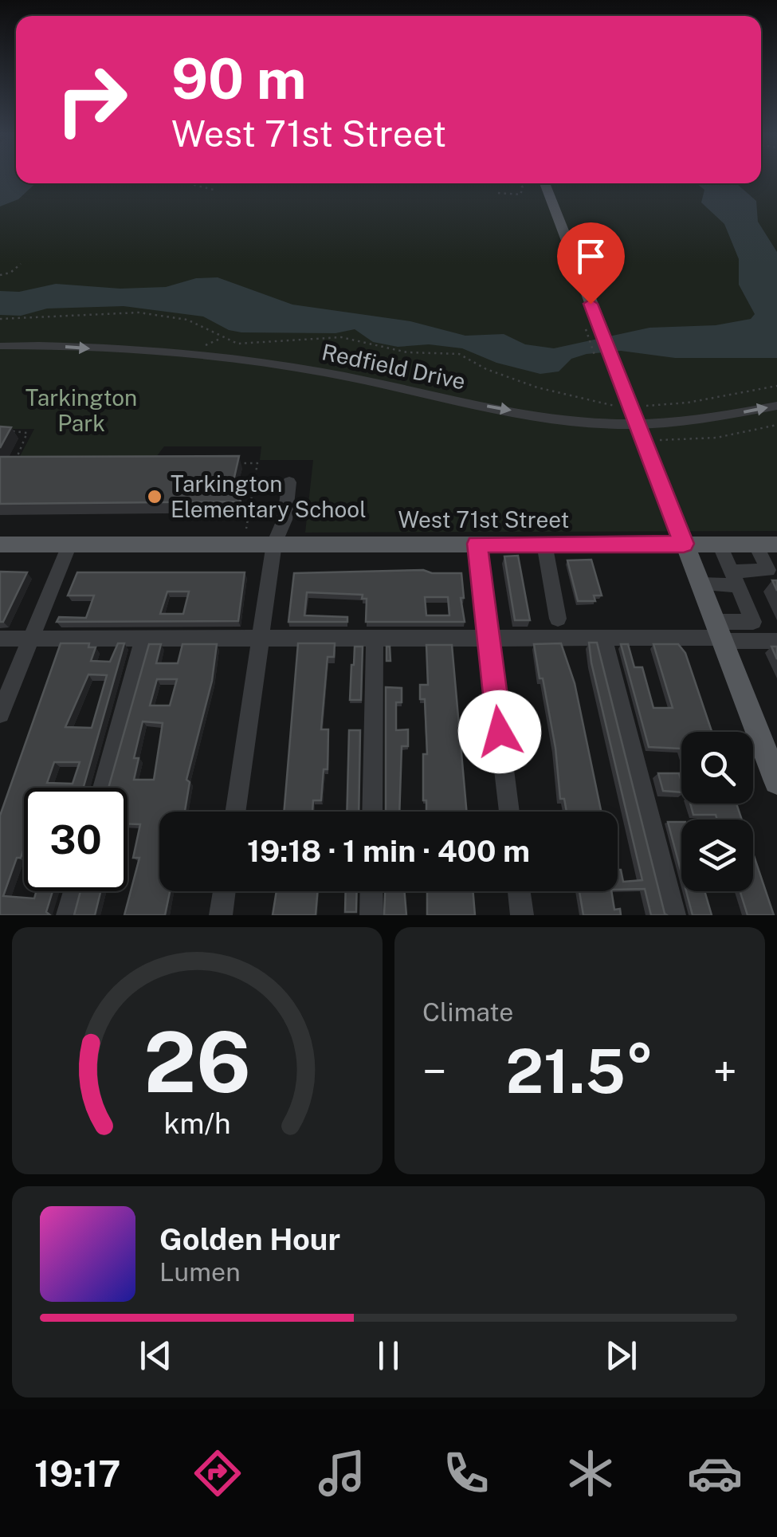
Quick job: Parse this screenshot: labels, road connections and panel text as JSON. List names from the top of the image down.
{
  "streets": {
    "main road": ["West 71st Street"],
    "street": ["Redfield Drive"]
  },
  "one_way": ["Redfield Drive"],
  "parks": ["Tarkington Park"],
  "places": ["Tarkington Elementary School"],
  "page": {
    "turn": ["90 m", "West 71st Street"],
    "limit": "30",
    "trip": "19:18 · 1 min · 400 m",
    "tile": "Climate",
    "heat": ["−", "21.5°", "+"],
    "song": ["Golden Hour", "Lumen"],
    "tabs": "19:17",
    "gauge": ["26", "km/h"]
  }
}
